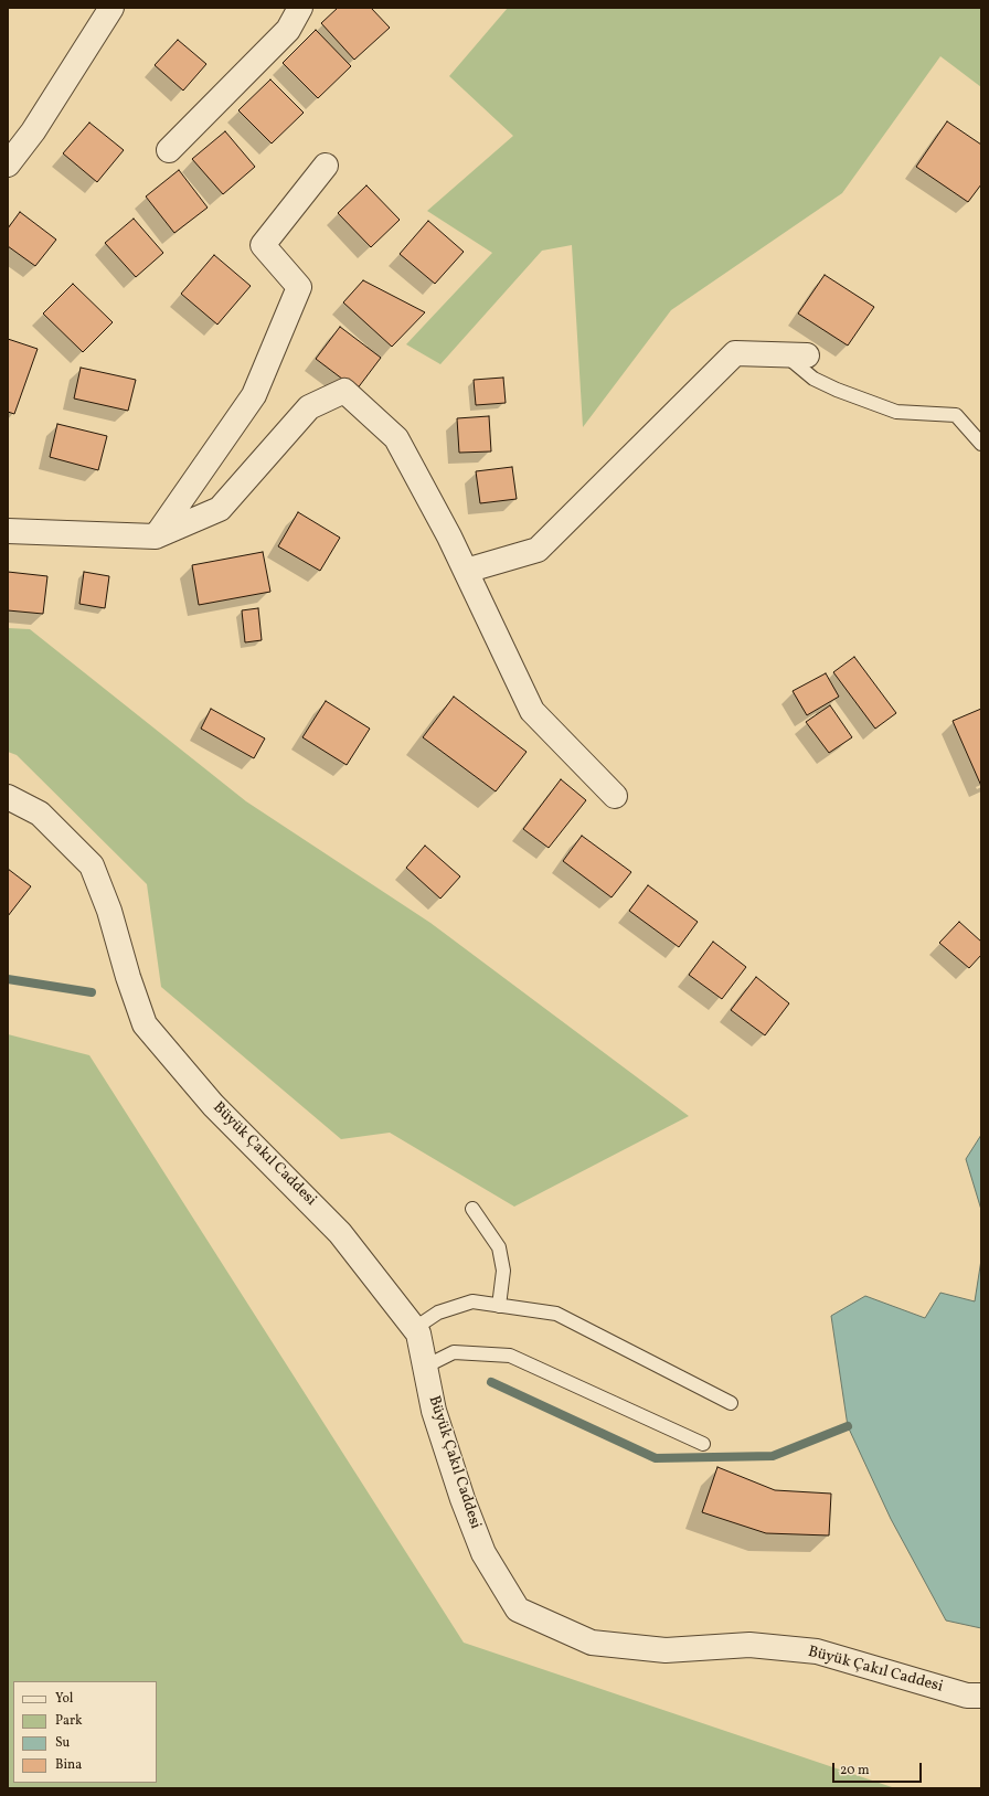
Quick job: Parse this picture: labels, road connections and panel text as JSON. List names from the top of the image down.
{
  "streets": {
    "street": ["Büyük Çakıl Caddesi"]
  },
  "legend": [
    "Yol",
    "Park",
    "Su",
    "Bina"
  ],
  "scale_bar": "20 m"
}
